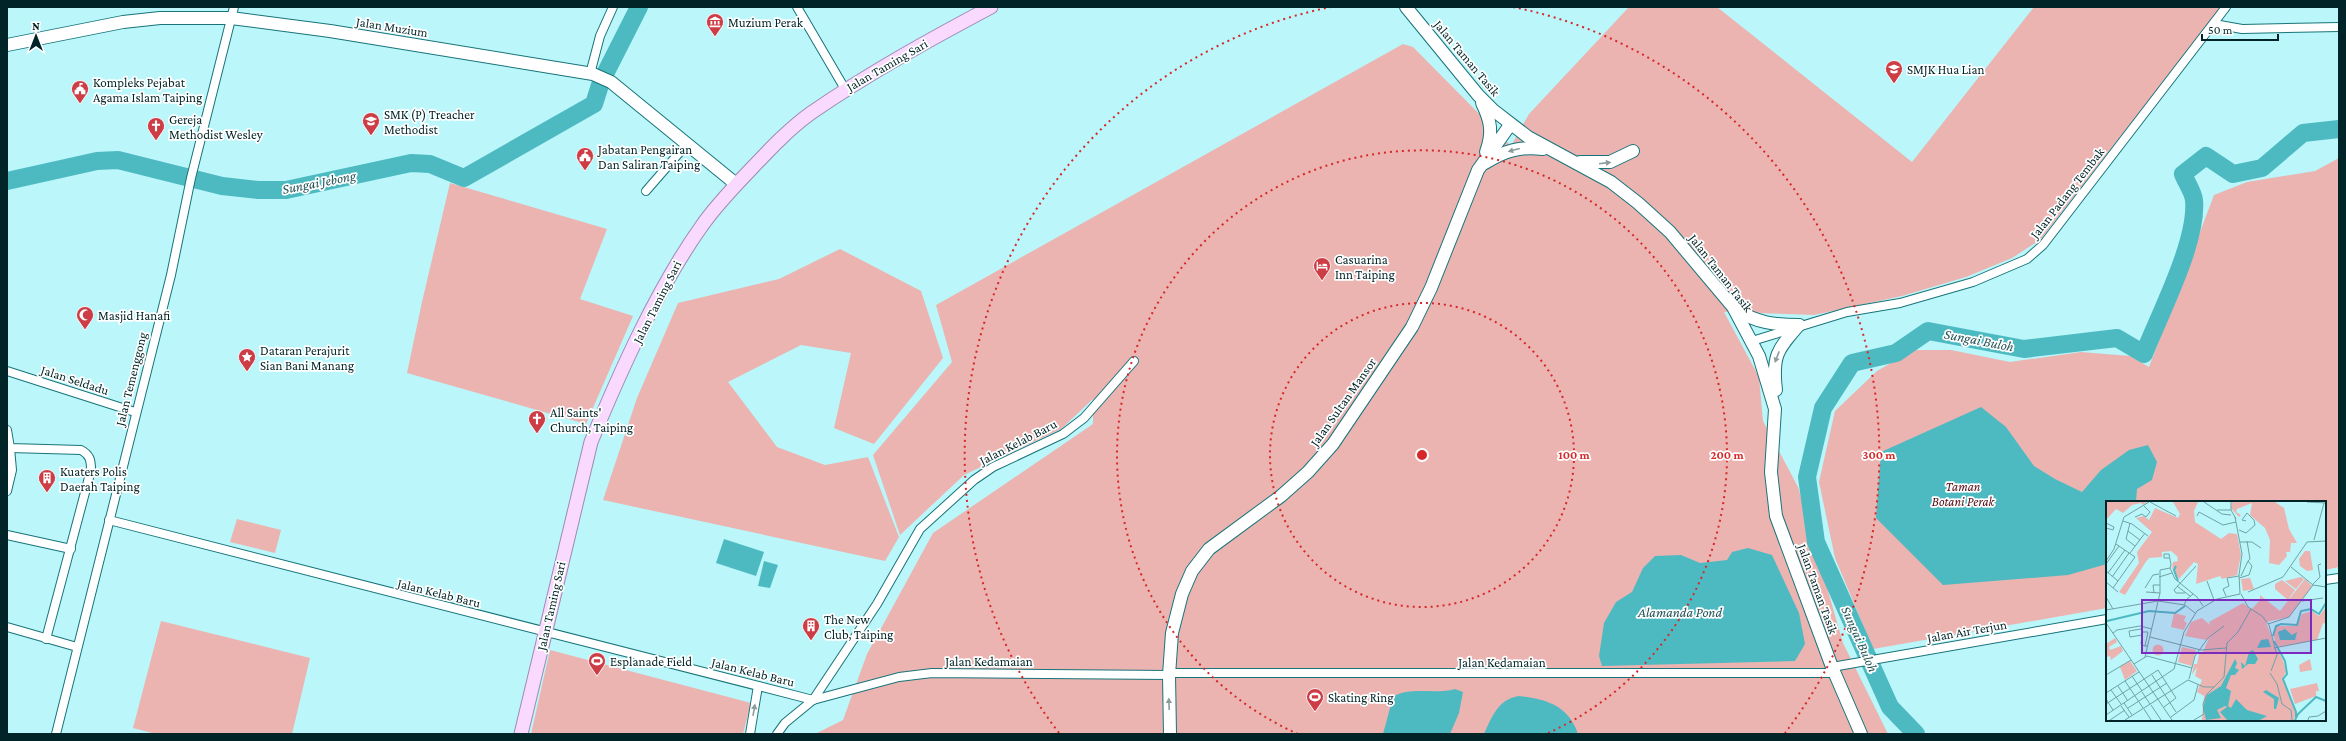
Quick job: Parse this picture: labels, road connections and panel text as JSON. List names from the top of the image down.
{
  "streets": {
    "main road": ["Jalan Taming Sari"],
    "street": [
      "Jalan Muzium",
      "Jalan Taman Tasik",
      "Jalan Padang Tembak",
      "Jalan Temenggong",
      "Jalan Seldadu",
      "Jalan Sultan Mansor",
      "Jalan Kelab Baru",
      "Jalan Air Terjun",
      "Jalan Kedamaian"
    ]
  },
  "crossings": [
    ["Jalan Muzium", "Jalan Taming Sari"],
    ["Jalan Muzium", "Jalan Temenggong"],
    ["Jalan Taman Tasik", "Jalan Padang Tembak"],
    ["Jalan Taman Tasik", "Jalan Air Terjun"],
    ["Jalan Taman Tasik", "Jalan Kedamaian"],
    ["Jalan Taming Sari", "Jalan Kelab Baru"],
    ["Jalan Temenggong", "Jalan Seldadu"],
    ["Jalan Temenggong", "Jalan Kelab Baru"],
    ["Jalan Sultan Mansor", "Jalan Kedamaian"],
    ["Jalan Kelab Baru", "Jalan Kedamaian"],
    ["Jalan Air Terjun", "Jalan Kedamaian"]
  ],
  "water": ["Sungai Jebong", "Sungai Buloh", "Alamanda Pond"],
  "parks": ["Taman Botani Perak"],
  "places": {
    "museum": ["Muzium Perak"],
    "school or university": ["SMJK Hua Lian", "SMK (P) Treacher Methodist"],
    "public building": ["Kompleks Pejabat Agama Islam Taiping", "Jabatan Pengairan Dan Saliran Taiping"],
    "church": ["Gereja Methodist Wesley", "All Saints' Church, Taiping"],
    "hotel": ["Casuarina Inn Taiping"],
    "mosque": ["Masjid Hanafi"],
    "place": ["Dataran Perajurit Sian Bani Manang"],
    "building": ["Kuaters Polis Daerah Taiping", "The New Club, Taiping"],
    "sports": ["Esplanade Field", "Skating Ring"]
  },
  "scale_bar": "50 m",
  "north": "top",
  "rings": ["100 m", "200 m", "300 m"]
}
